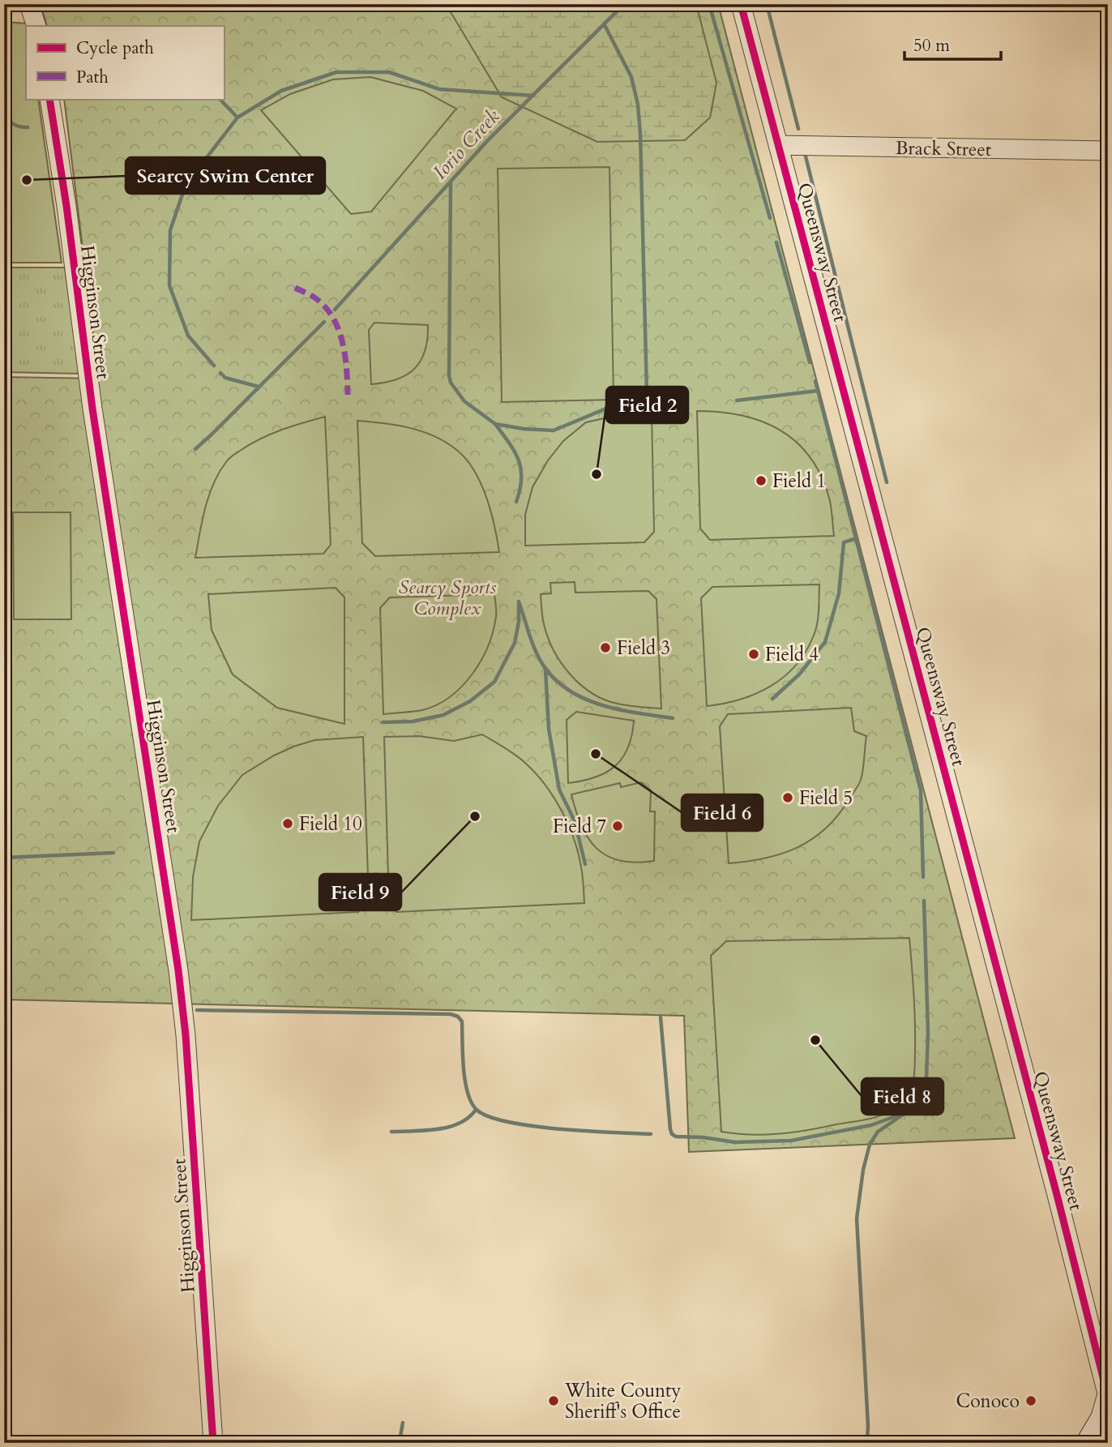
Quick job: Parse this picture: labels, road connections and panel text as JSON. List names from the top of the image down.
{
  "streets": {
    "street": ["Brack Street", "Queensway Street", "Higginson Street"]
  },
  "crossings": [
    ["Brack Street", "Queensway Street"]
  ],
  "water": ["Iorio Creek"],
  "parks": ["Searcy Sports Complex"],
  "places": [
    "Searcy Swim Center",
    "Field 2",
    "Field 1",
    "Field 3",
    "Field 4",
    "Field 6",
    "Field 5",
    "Field 9",
    "Field 10",
    "Field 7",
    "Field 8",
    "White County Sheriff's Office",
    "Conoco"
  ],
  "legend": ["Cycle path", "Path"],
  "scale_bar": "50 m"
}
